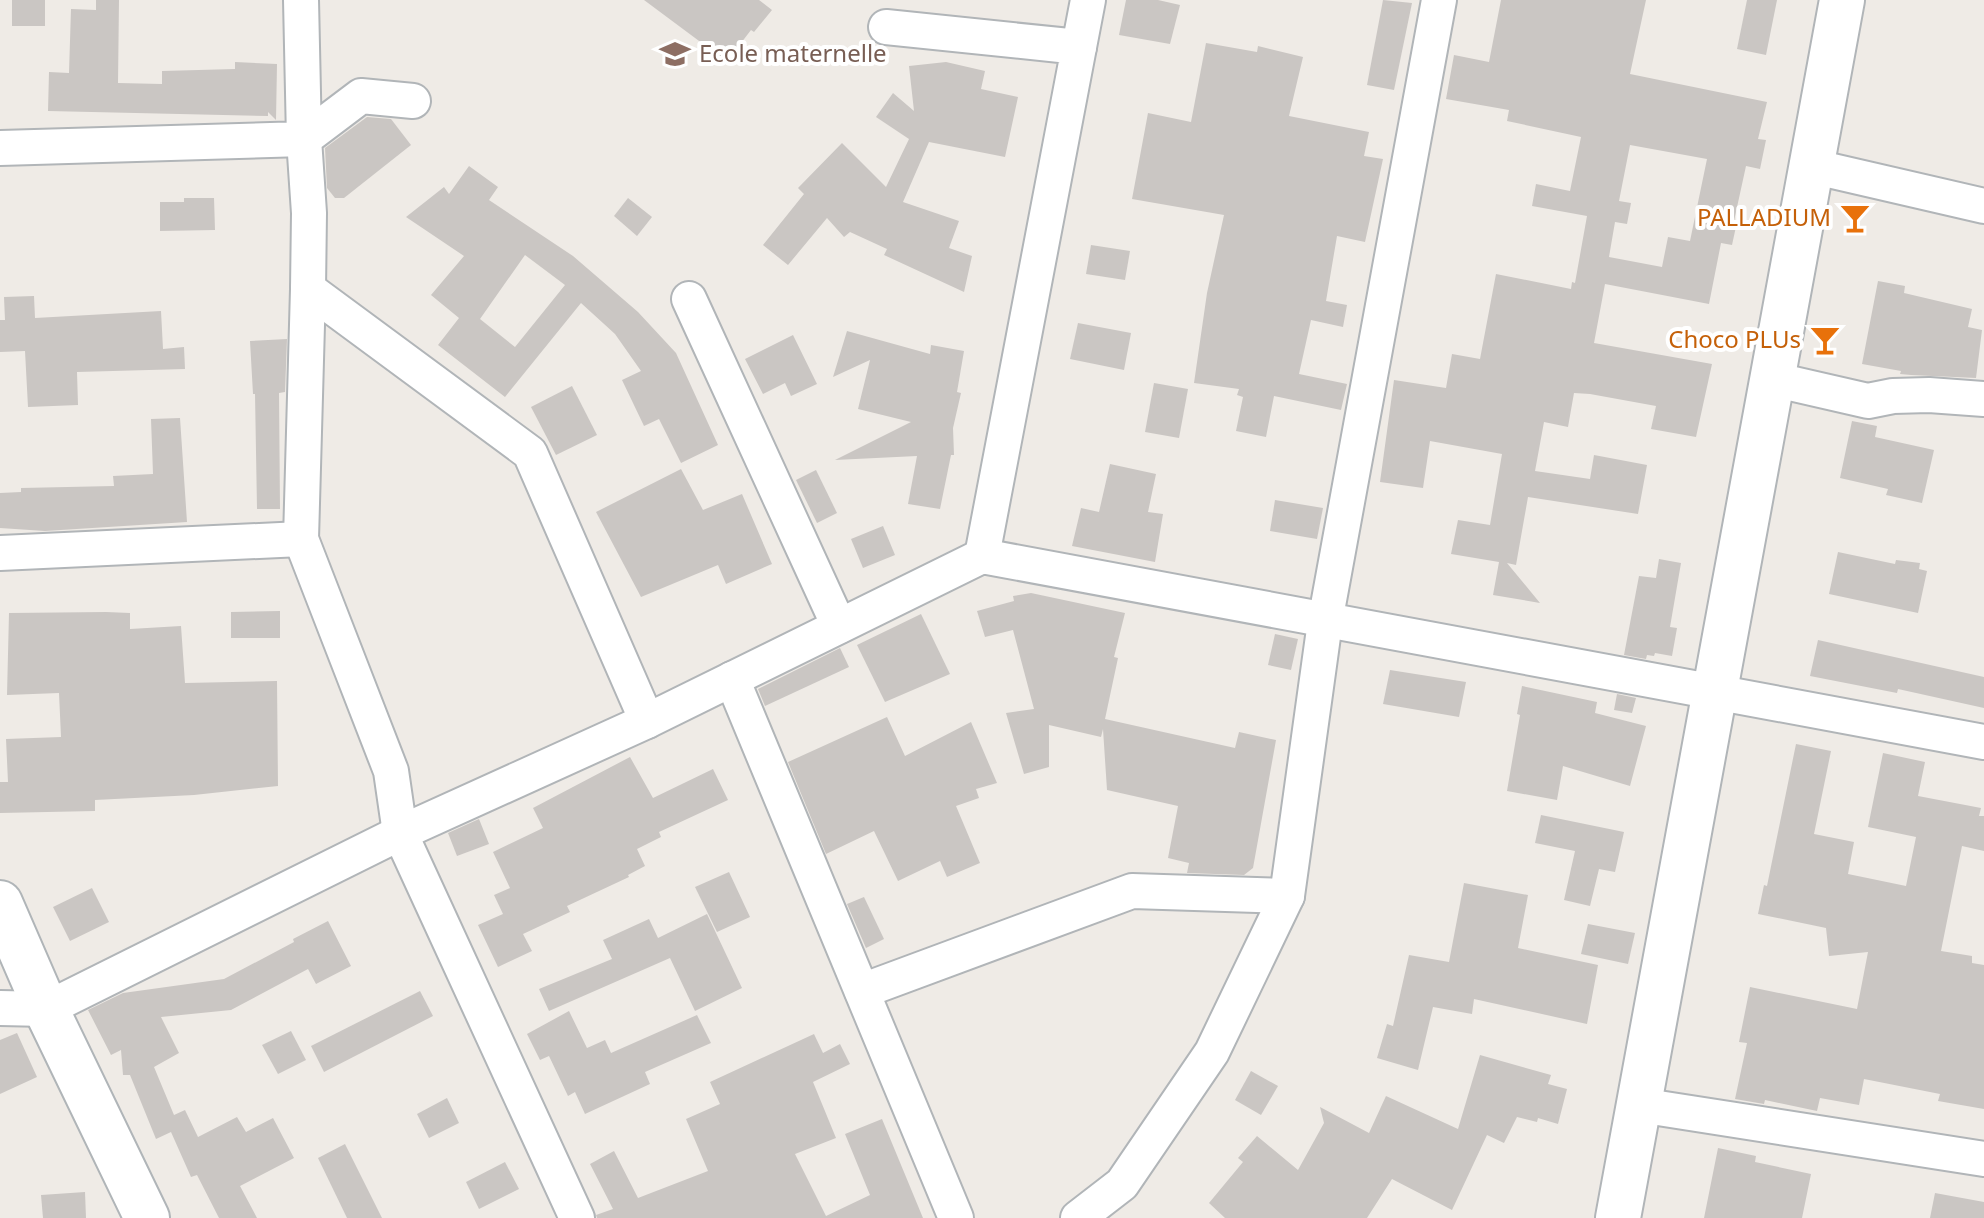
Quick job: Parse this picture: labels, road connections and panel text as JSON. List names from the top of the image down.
{
  "places": {
    "school or university": ["Ecole maternelle"],
    "bar": ["PALLADIUM", "Choco PLUs"]
  }
}
